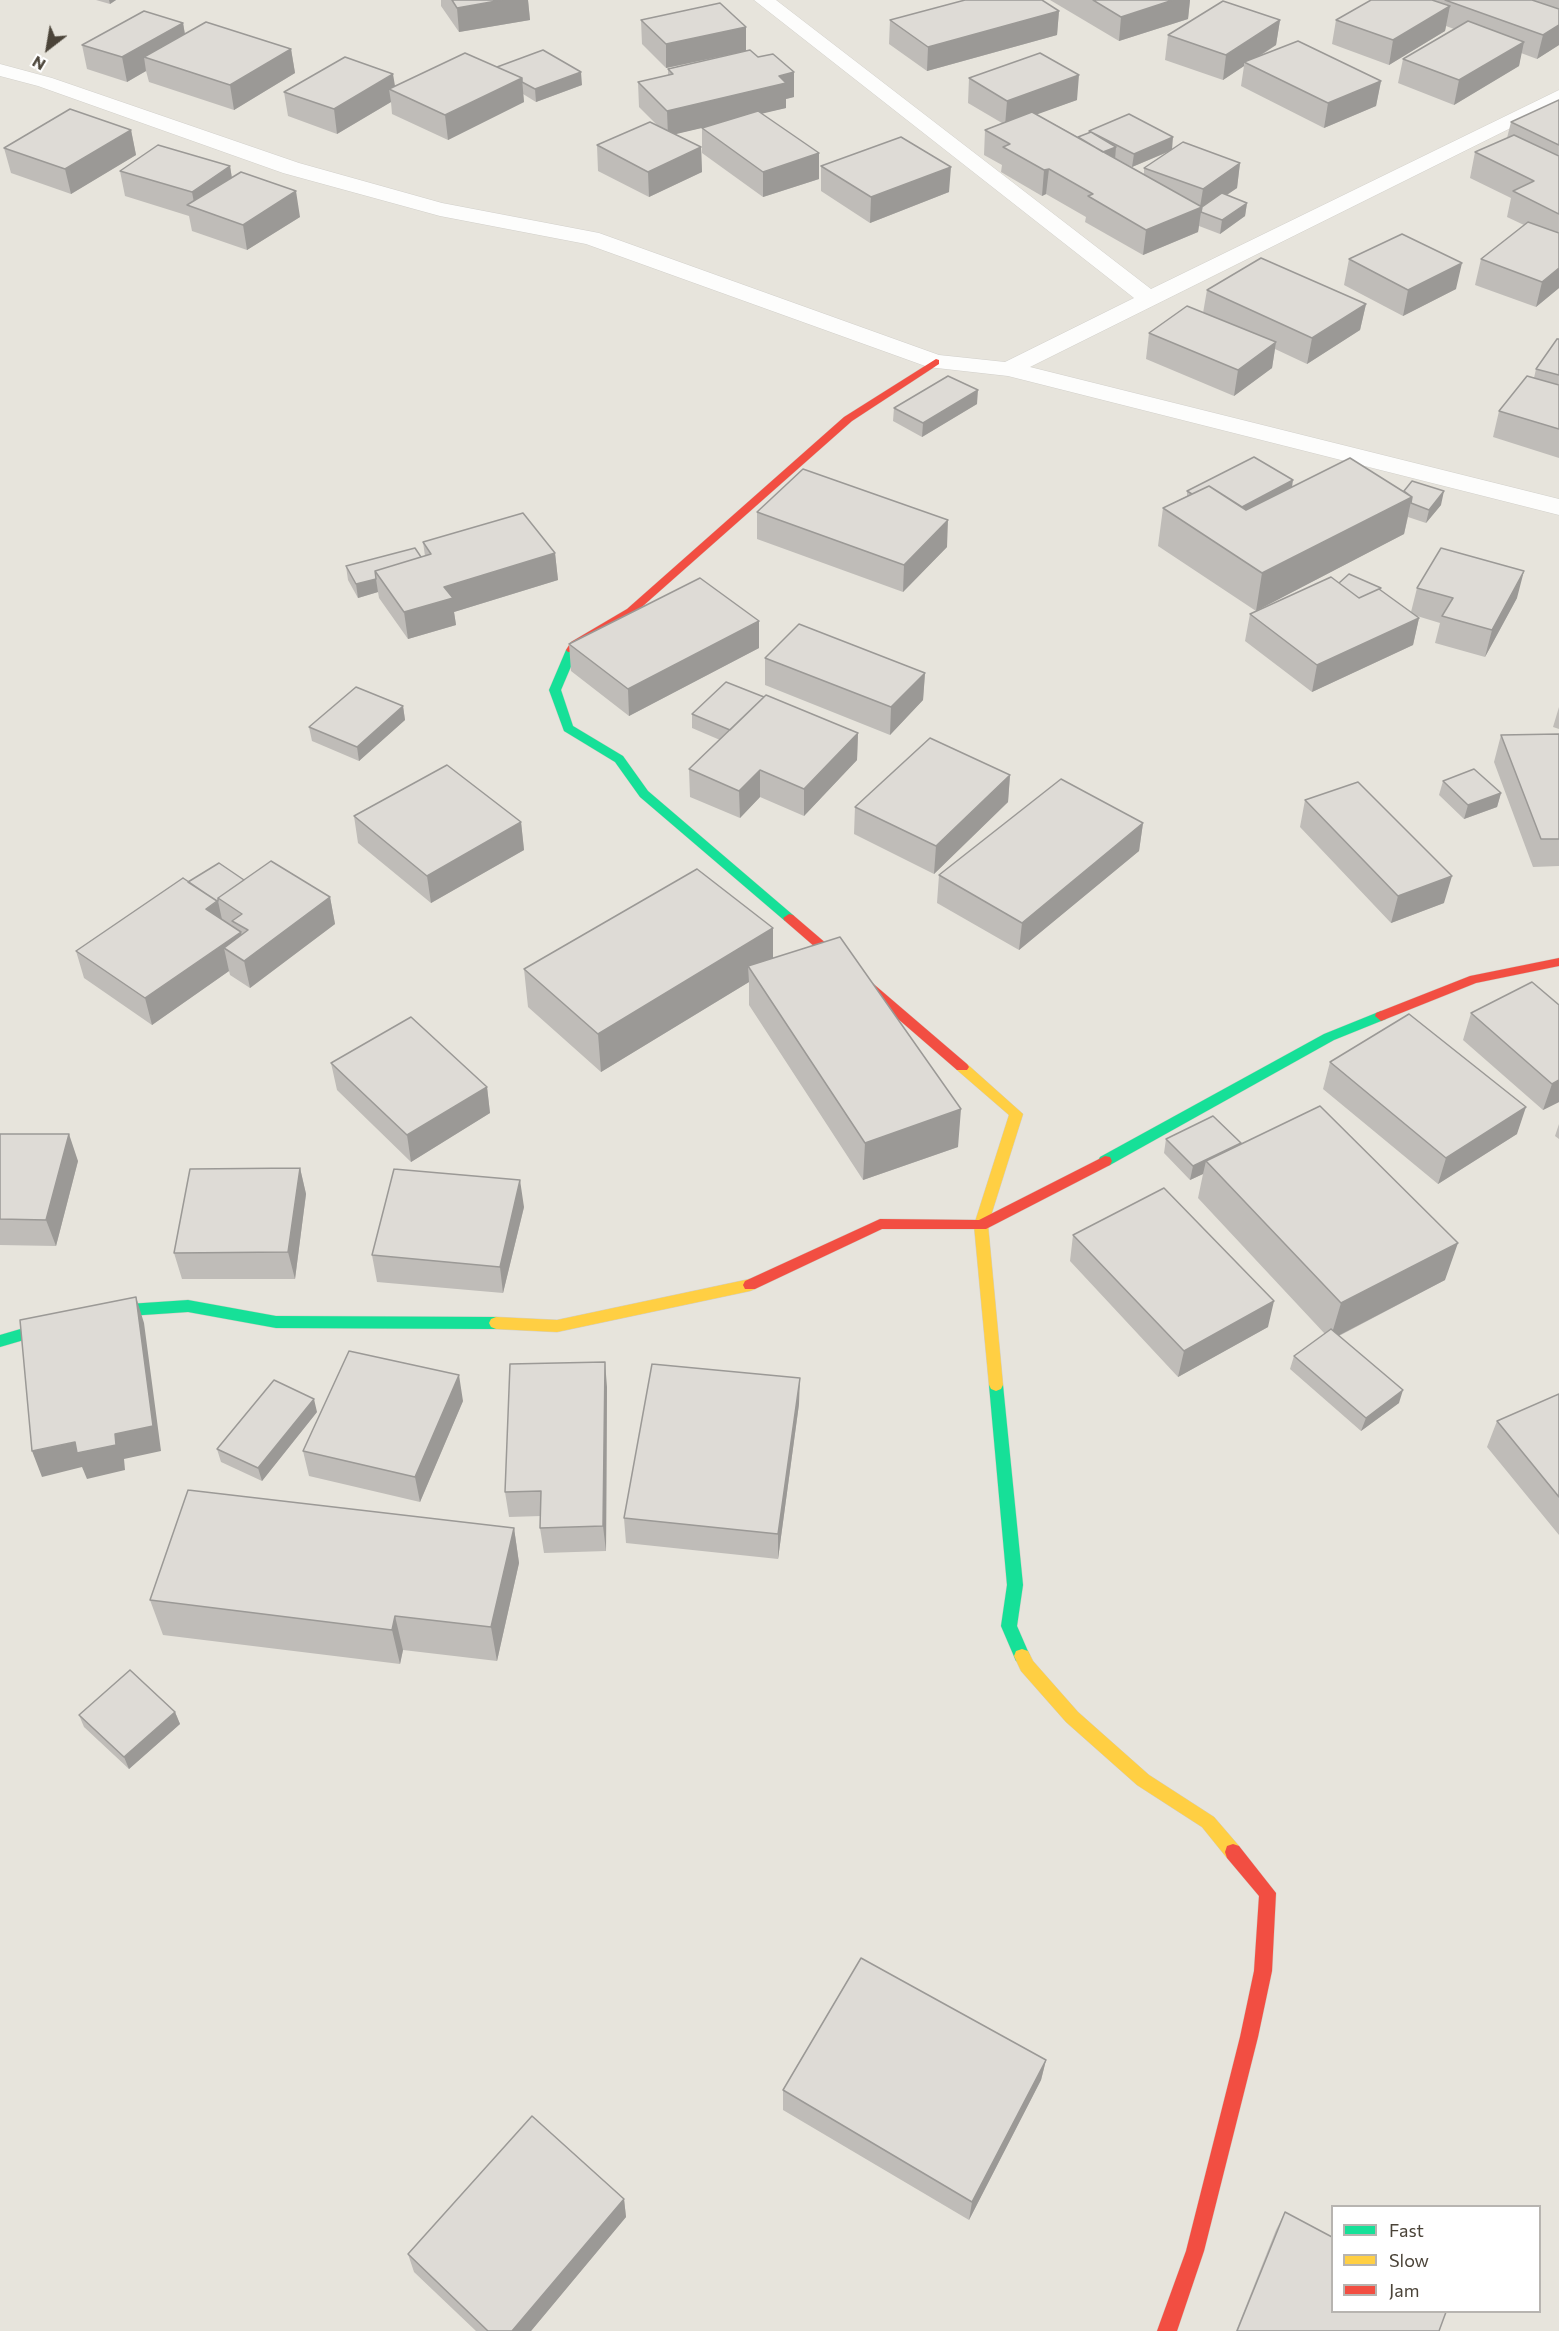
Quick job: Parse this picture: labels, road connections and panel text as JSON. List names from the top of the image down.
{
  "legend": ["Fast", "Slow", "Jam"],
  "north": "bottom left"
}
